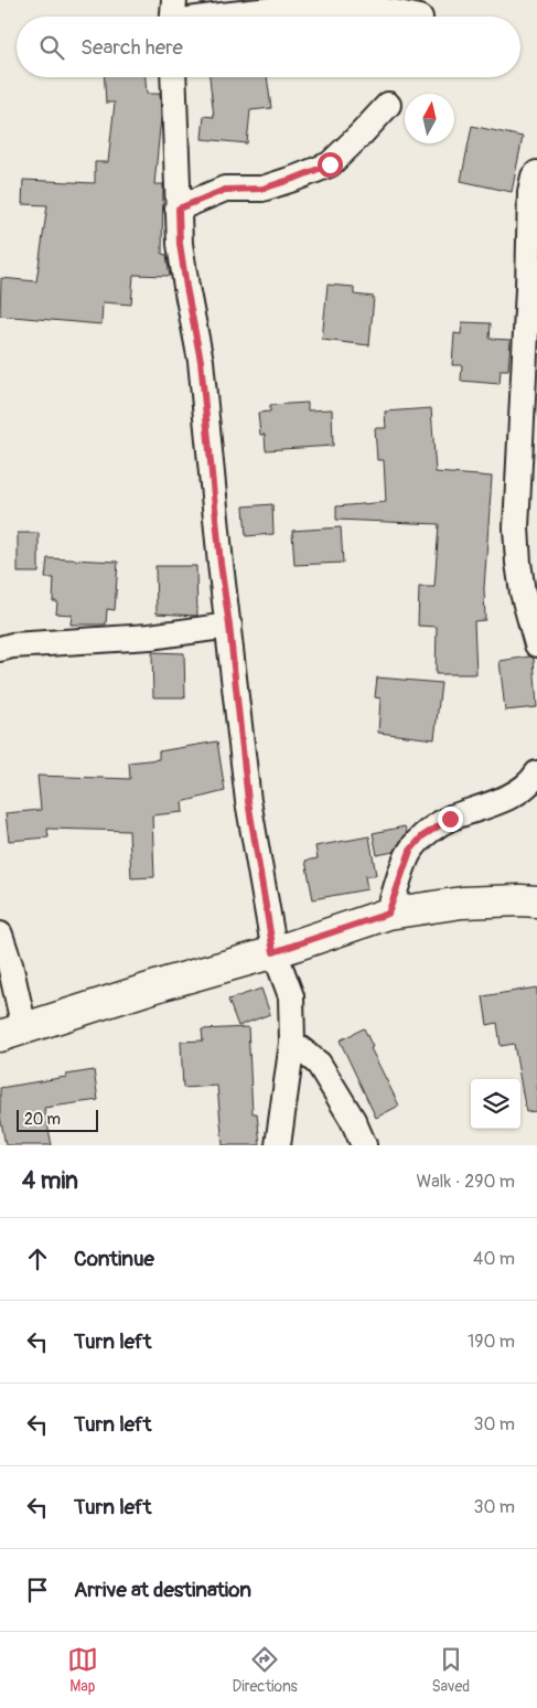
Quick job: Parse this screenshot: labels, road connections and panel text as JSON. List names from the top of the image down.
{
  "scale_bar": "20 m",
  "north": "top",
  "page": {
    "search": "Search here",
    "scale": "20 m",
    "heading": ["4 min", "Walk · 290 m"],
    "list": [
      ["Continue", "40 m"],
      ["Turn left", "190 m"],
      ["Turn left", "30 m"],
      ["Turn left", "30 m"],
      "Arrive at destination"
    ],
    "nav": ["Map", "Directions", "Saved"]
  }
}
